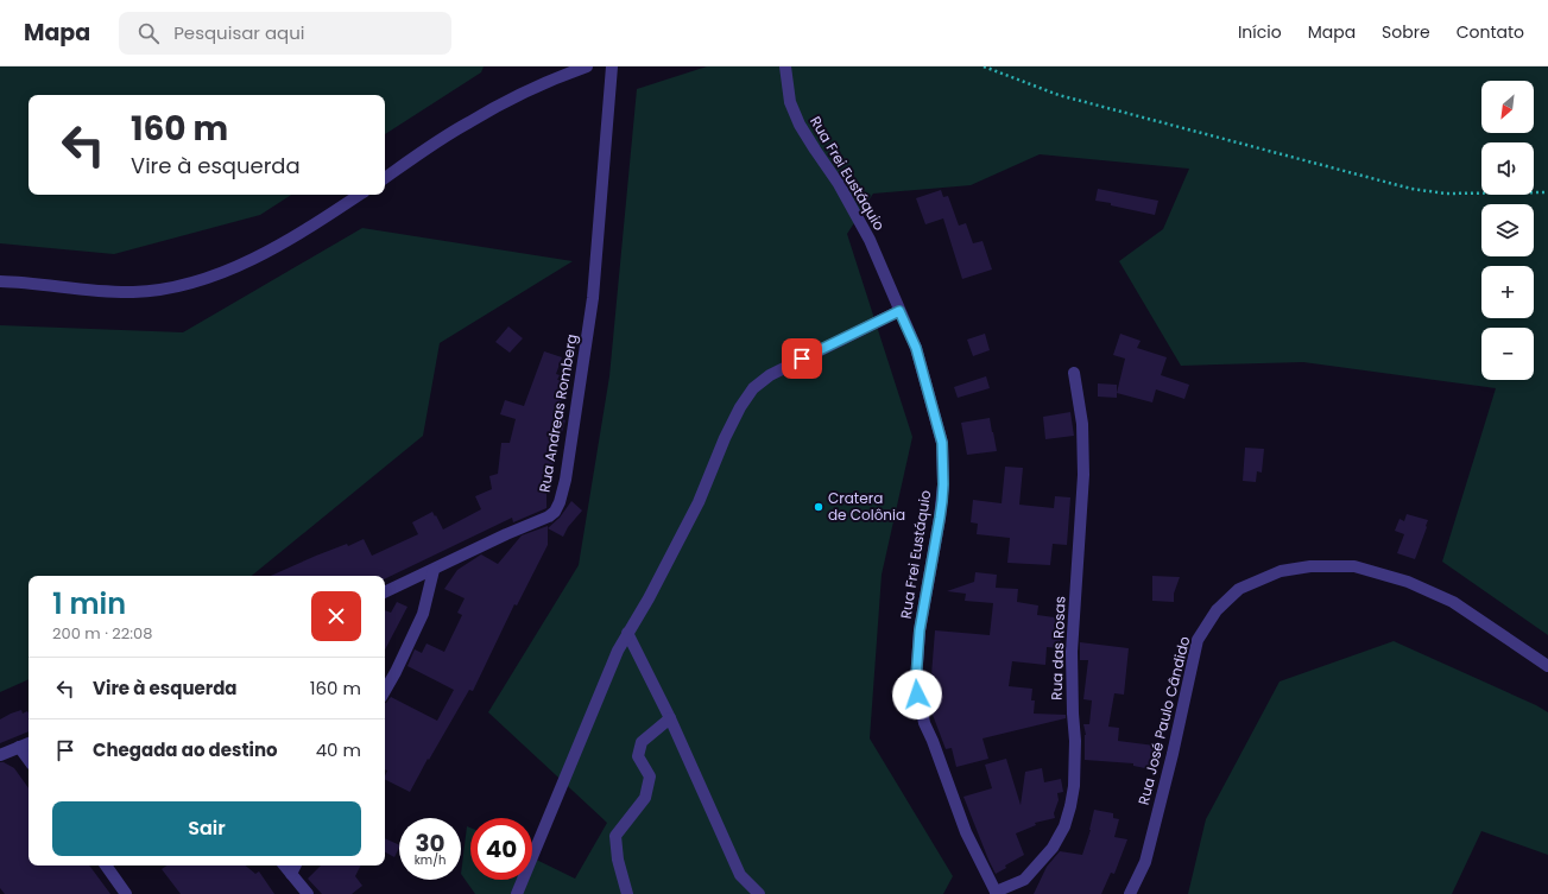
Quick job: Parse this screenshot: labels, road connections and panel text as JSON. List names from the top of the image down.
{
  "streets": {
    "street": [
      "Rua Frei Eustáquio",
      "Rua Andreas Romberg",
      "Rua das Rosas",
      "Rua José Paulo Cândido"
    ]
  },
  "crossings": [
    ["Rua Frei Eustáquio", "Rua das Rosas"]
  ],
  "places": ["Cratera de Colônia"],
  "north": "bottom left",
  "page": {
    "header": "Mapa",
    "search": "Pesquisar aqui",
    "nav": [
      "Início",
      "Mapa",
      "Sobre",
      "Contato"
    ],
    "map_buttons": ["+", "−"],
    "turn": ["160 m", "Vire à esquerda"],
    "heading": ["1 min", "200 m · 22:08"],
    "list": [
      {
        "name": "Vire à esquerda",
        "value": "160 m"
      },
      {
        "name": "Chegada ao destino",
        "value": "40 m"
      }
    ],
    "buttons": "Sair",
    "speed": "30 km/h",
    "limit": "40"
  }
}
